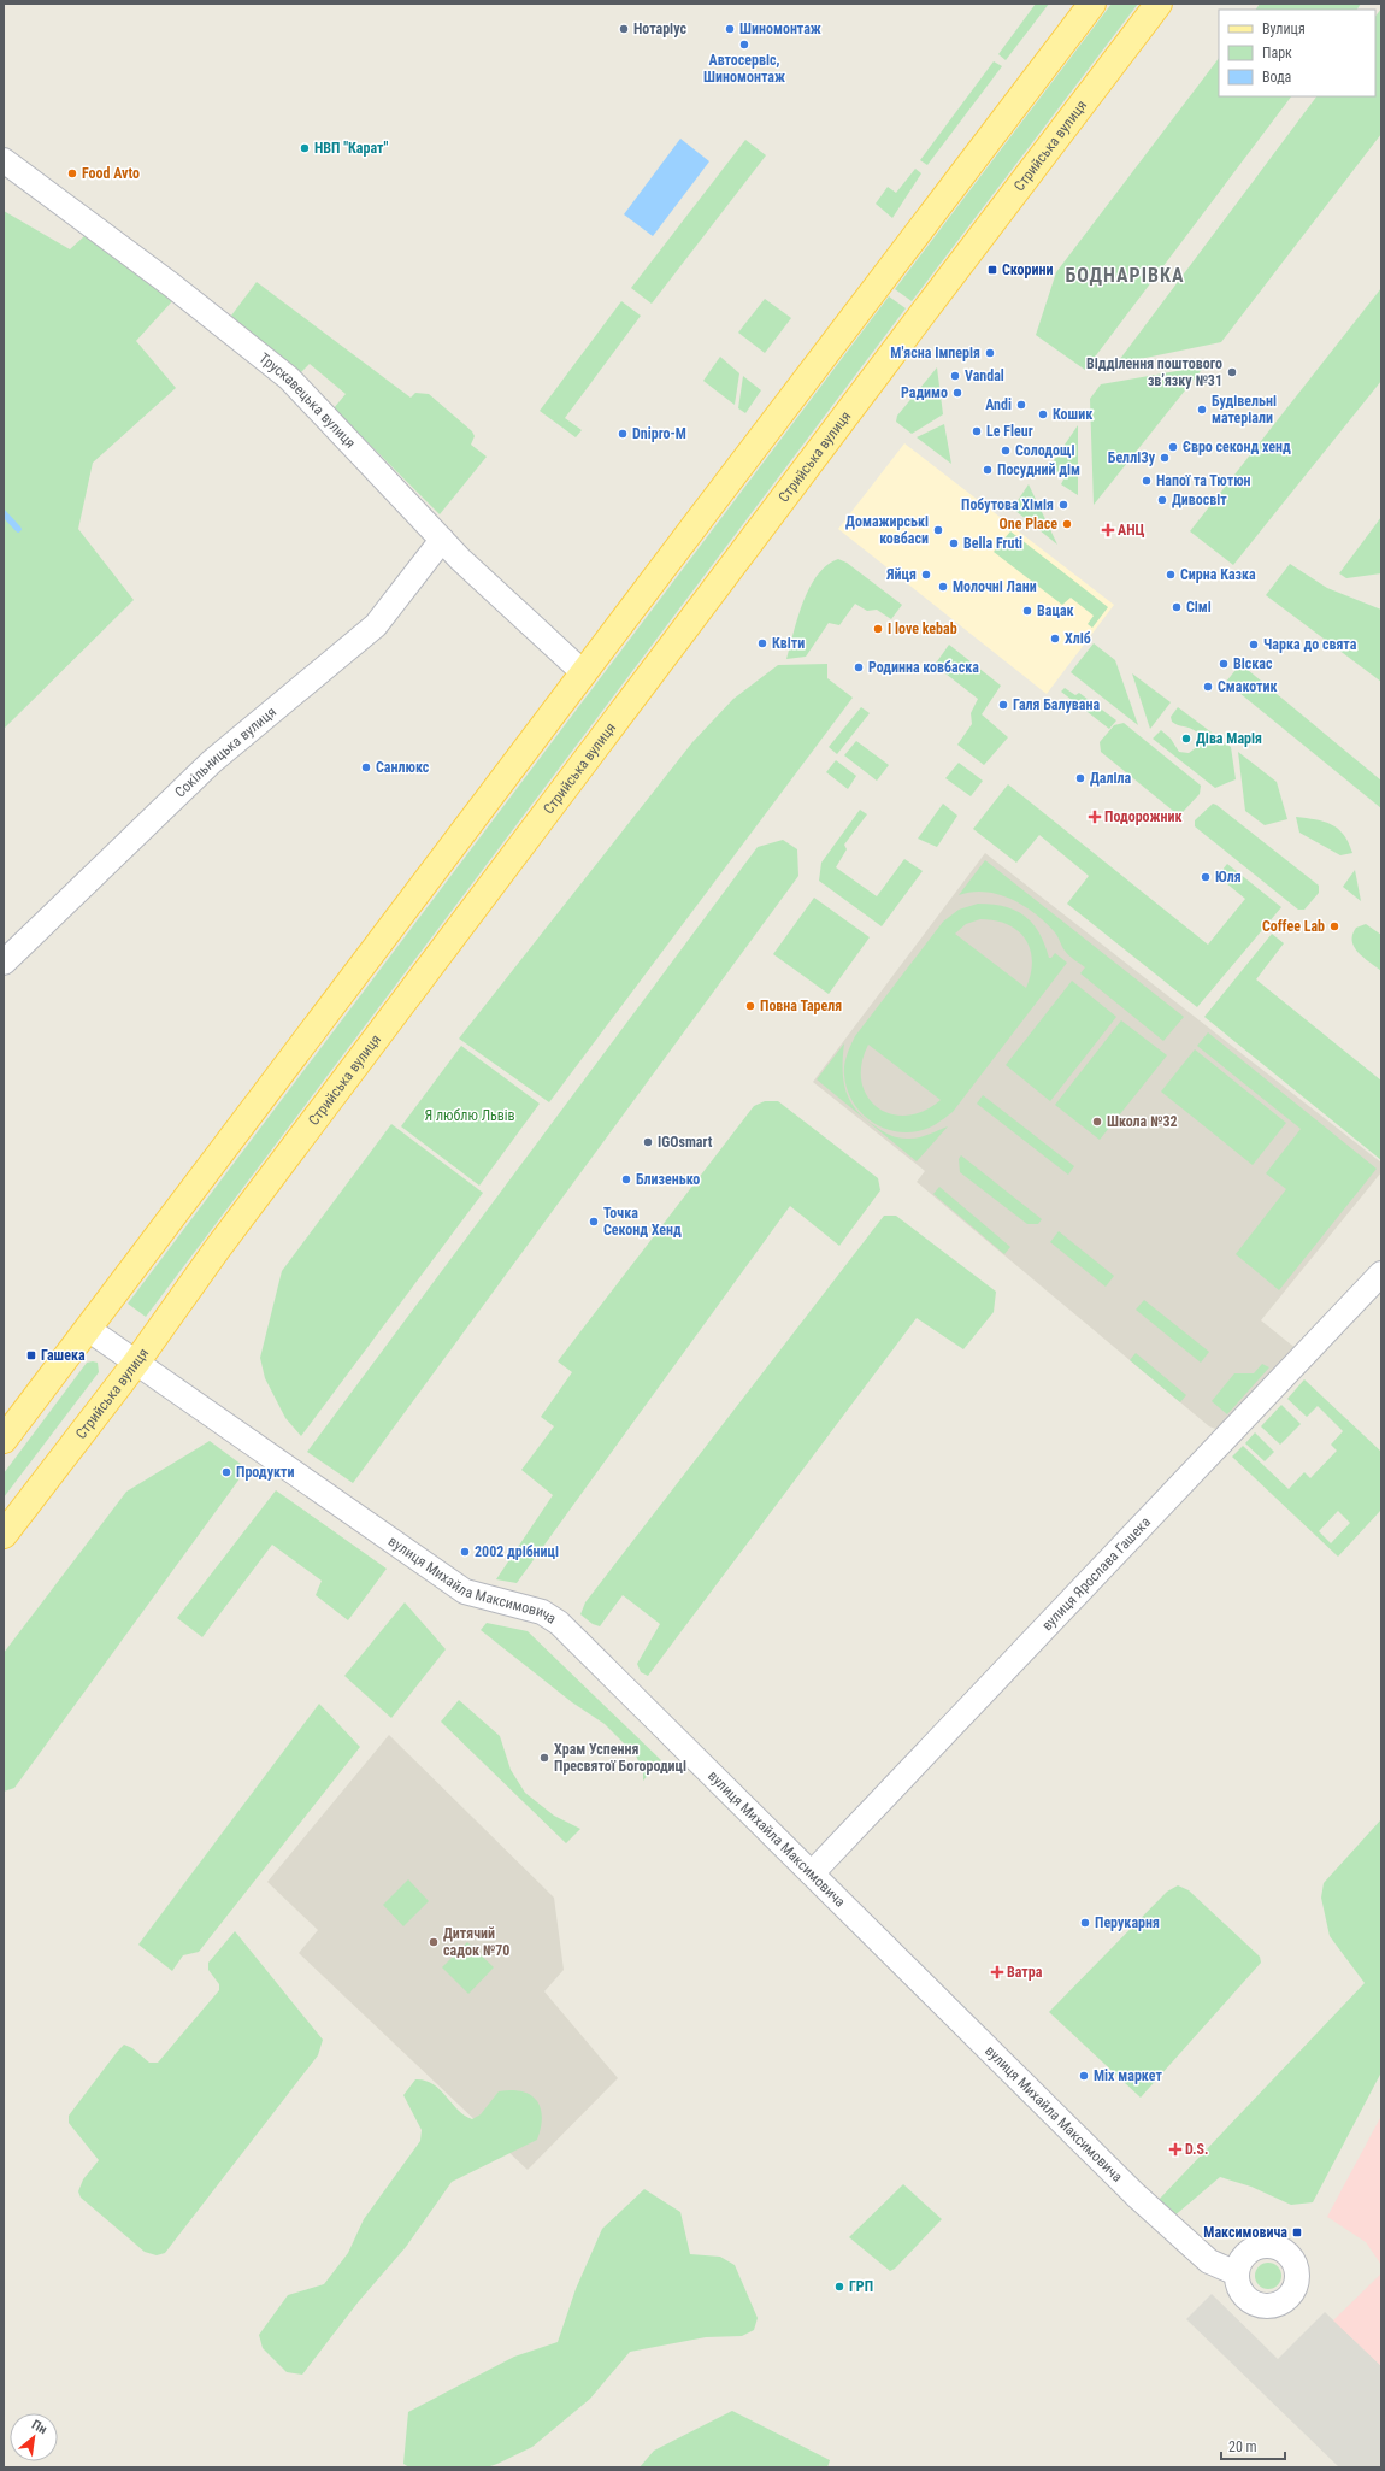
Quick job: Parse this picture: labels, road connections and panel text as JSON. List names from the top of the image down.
{
  "streets": {
    "main road": ["Стрийська вулиця"],
    "street": [
      "Трускавецька вулиця",
      "Сокільницька вулиця",
      "вулиця Ярослава Гашека",
      "вулиця Михайла Максимовича"
    ]
  },
  "crossings": [
    ["Стрийська вулиця", "вулиця Михайла Максимовича"],
    ["Трускавецька вулиця", "Сокільницька вулиця"],
    ["вулиця Ярослава Гашека", "вулиця Михайла Максимовича"]
  ],
  "districts": ["БОДНАРІВКА"],
  "parks": ["Я люблю Львів"],
  "places": {
    "other": [
      "Нотаріус",
      "Шиномонтаж",
      "Автосервіс, Шиномонтаж",
      "НВП \"Карат\"",
      "Food Avto",
      "М'ясна Імперія",
      "Відділення поштового зв’язку №31",
      "Vandal",
      "Радимо",
      "Andi",
      "Будівельні матеріали",
      "Кошик",
      "Le Fleur",
      "Dnipro-M",
      "Євро секонд хенд",
      "Солодощі",
      "БелліЗу",
      "Посудний дім",
      "Напої та Тютюн",
      "Дивосвіт",
      "Побутова Хімія",
      "One Place",
      "Домажирські ковбаси",
      "Bella Fruti",
      "Яйця",
      "Сирна Казка",
      "Молочні Лани",
      "Сімі",
      "Вацак",
      "I love kebab",
      "Хліб",
      "Квіти",
      "Чарка до свята",
      "Віскас",
      "Родинна ковбаска",
      "Смакотик",
      "Галя Балувана",
      "Діва Марія",
      "Санлюкс",
      "Даліла",
      "Юля",
      "Coffee Lab",
      "Повна Тареля",
      "Школа №32",
      "IGOsmart",
      "Близенько",
      "Точка Секонд Хенд",
      "Продукти",
      "2002 дрібниці",
      "Храм Успення Пресвятої Богородиці",
      "Перукарня",
      "Дитячий садок №70",
      "Mix маркет",
      "ГРП"
    ],
    "transit": ["Скорини", "Гашека", "Максимовича"],
    "health": [
      "АНЦ",
      "Подорожник",
      "Ватра",
      "D.S."
    ]
  },
  "legend": ["Вулиця", "Парк", "Вода"],
  "scale_bar": "20 m",
  "north": "top right"
}
